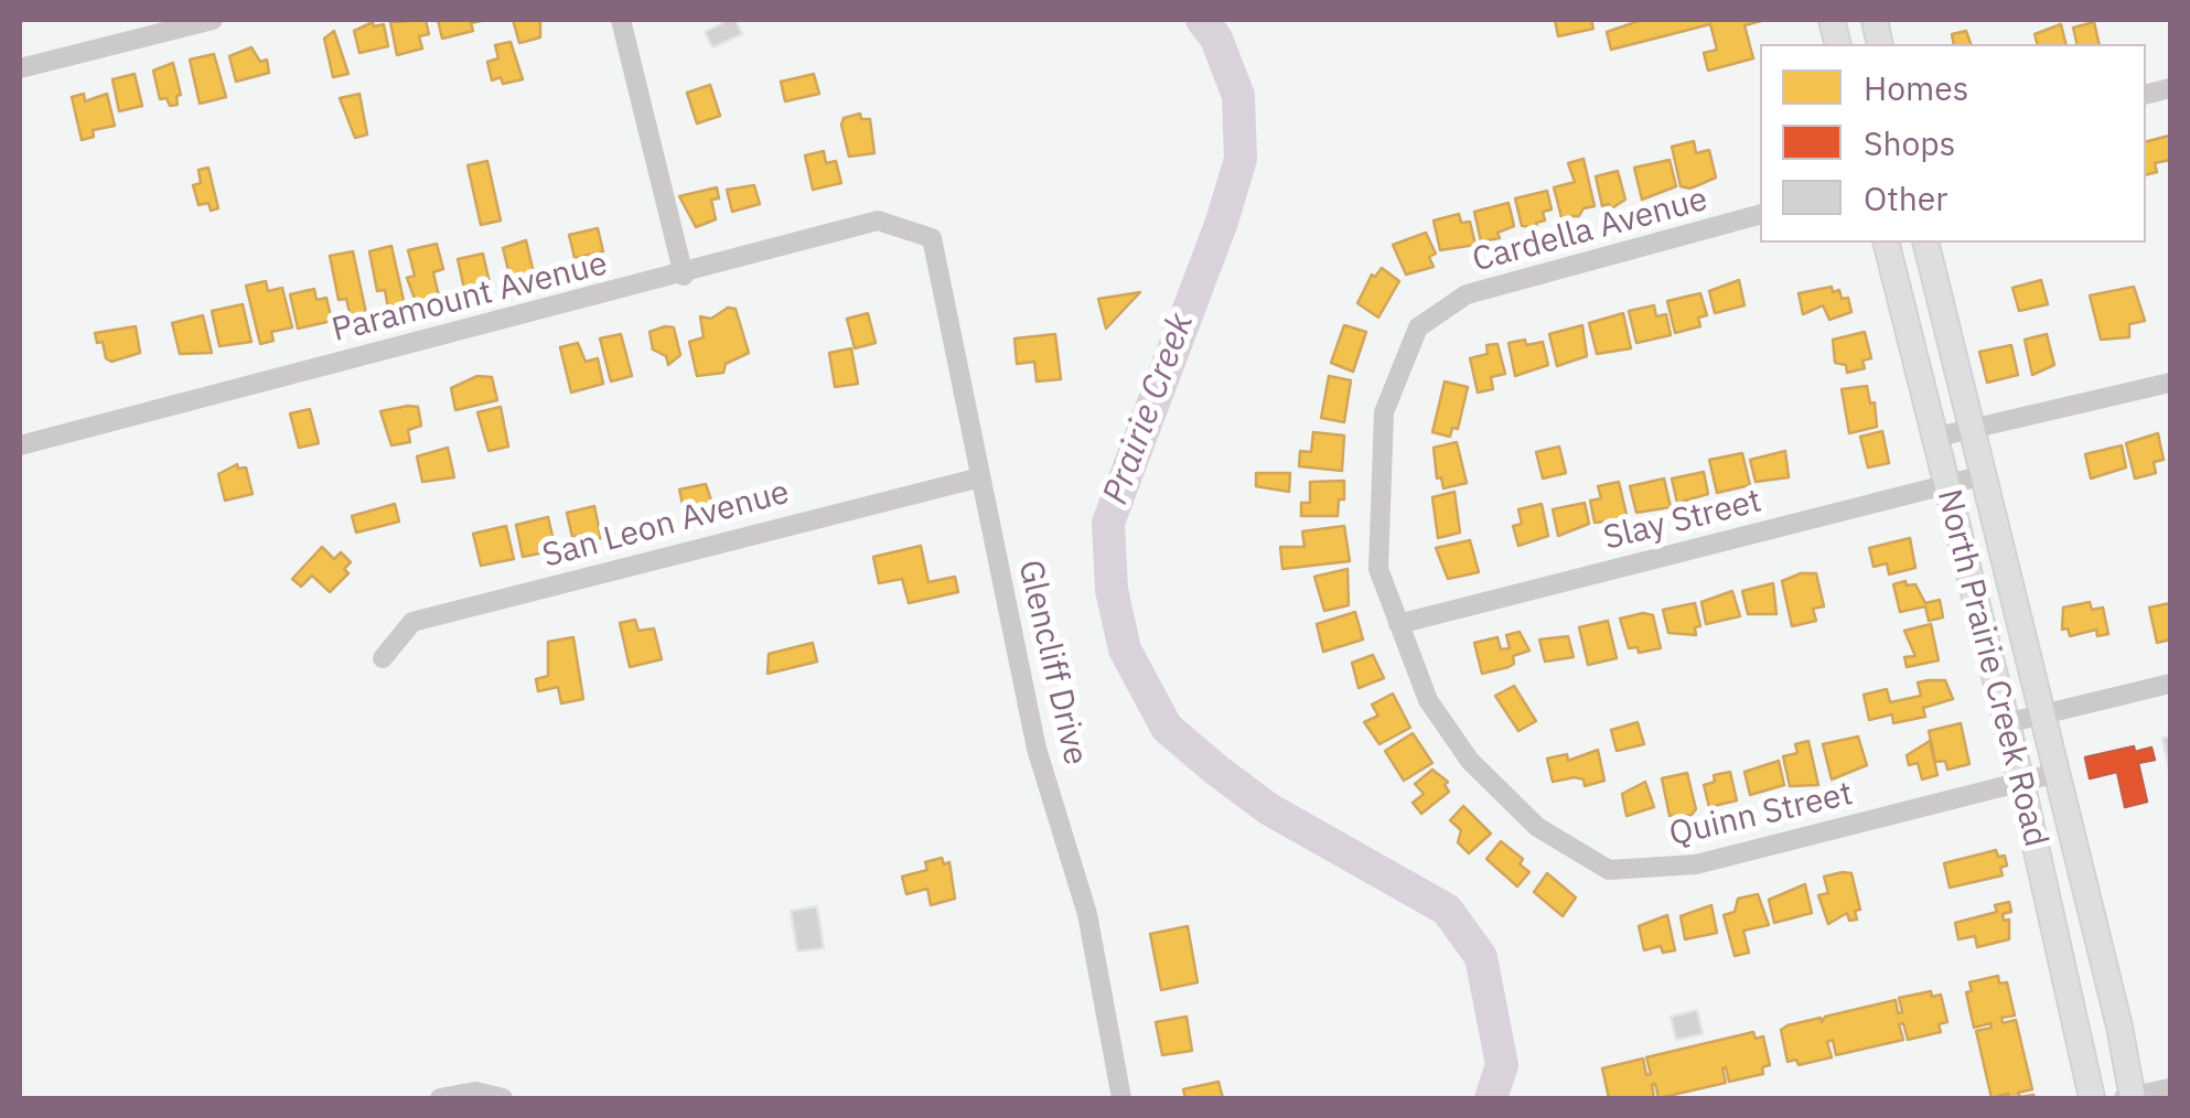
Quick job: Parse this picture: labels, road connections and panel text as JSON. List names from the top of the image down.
{
  "streets": {
    "main road": ["North Prairie Creek Road"],
    "street": [
      "Cardella Avenue",
      "Paramount Avenue",
      "Slay Street",
      "San Leon Avenue",
      "Glencliff Drive",
      "Quinn Street"
    ]
  },
  "crossings": [
    ["Cardella Avenue", "Slay Street"],
    ["Cardella Avenue", "Quinn Street"],
    ["Paramount Avenue", "Glencliff Drive"],
    ["Slay Street", "North Prairie Creek Road"],
    ["Slay Street", "Quinn Street"],
    ["San Leon Avenue", "Glencliff Drive"],
    ["North Prairie Creek Road", "Quinn Street"]
  ],
  "water": ["Prairie Creek"],
  "legend": ["Homes", "Shops", "Other"]
}
